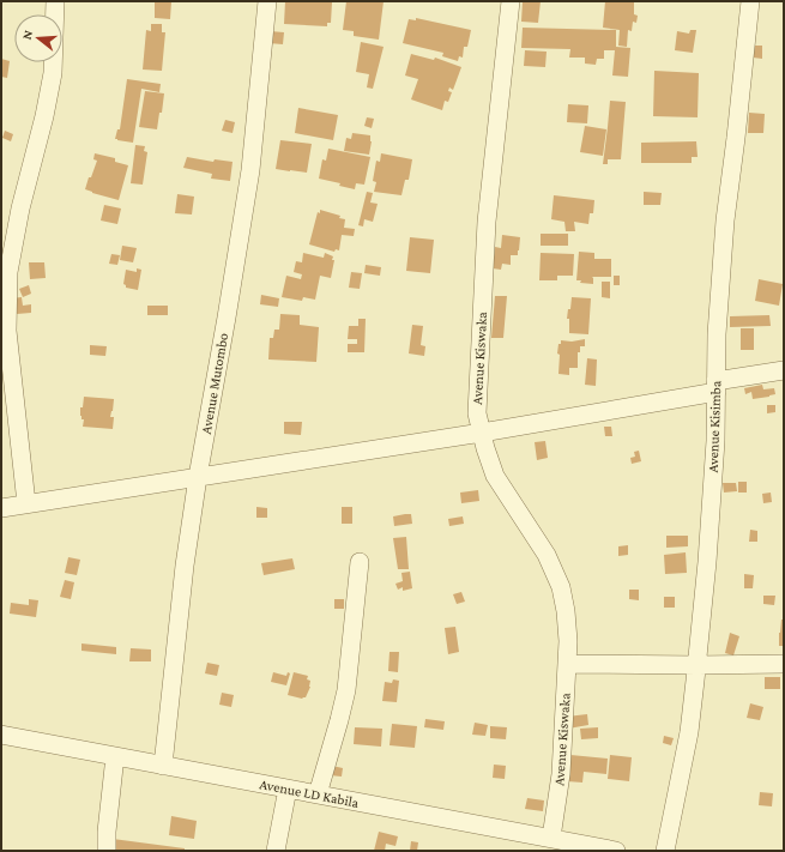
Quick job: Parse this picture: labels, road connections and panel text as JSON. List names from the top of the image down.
{
  "streets": {
    "street": [
      "Avenue Kiswaka",
      "Avenue Mutombo",
      "Avenue Kisimba",
      "Avenue LD Kabila"
    ]
  },
  "crossings": [
    ["Avenue Kiswaka", "Avenue LD Kabila"],
    ["Avenue Mutombo", "Avenue LD Kabila"]
  ],
  "north": "left"
}
